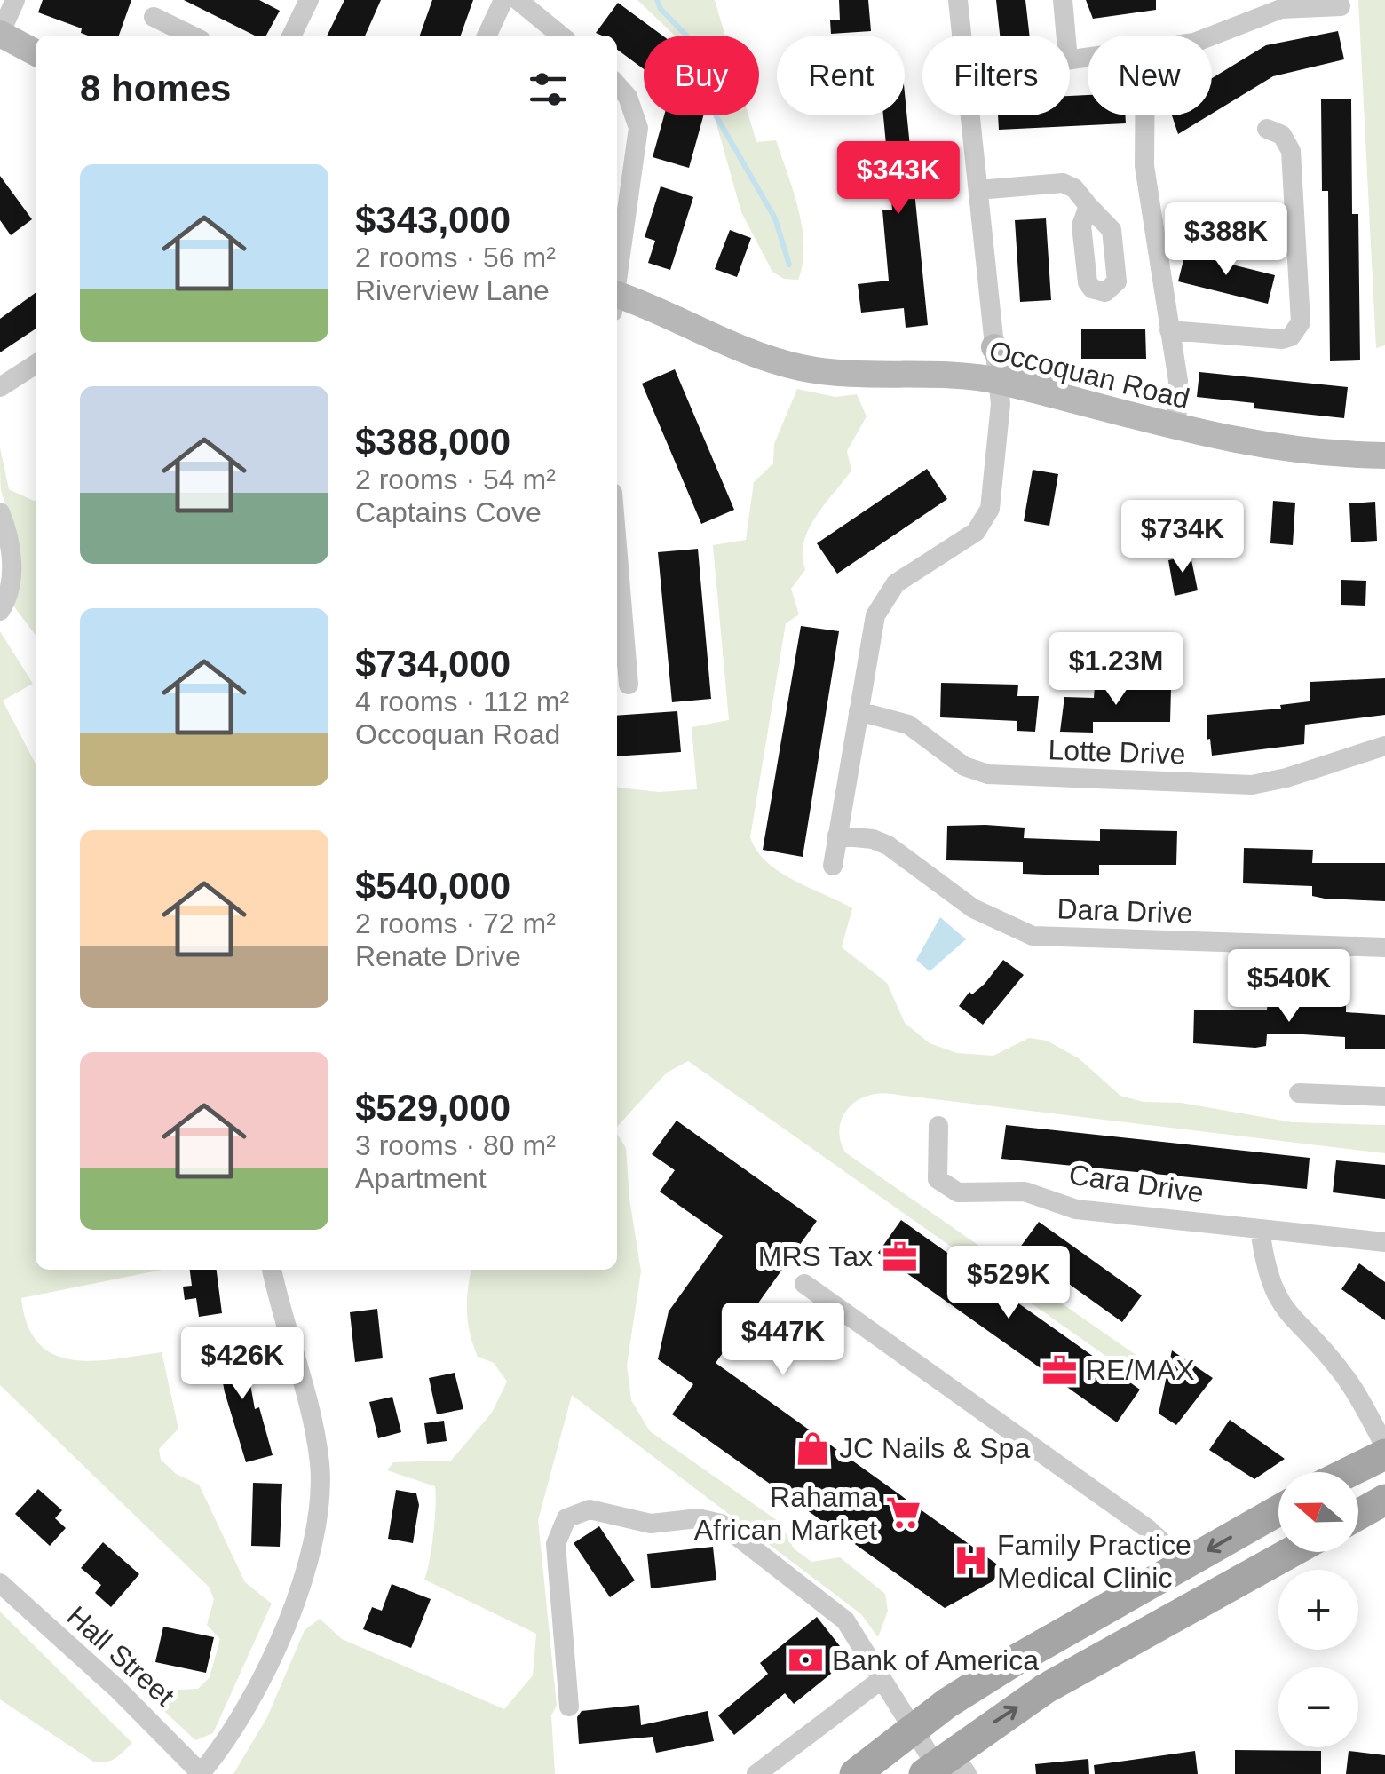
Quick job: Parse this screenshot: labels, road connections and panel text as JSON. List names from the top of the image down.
{
  "streets": {
    "street": [
      "Occoquan Road",
      "Lotte Drive",
      "Dara Drive",
      "Cara Drive",
      "Hall Street"
    ]
  },
  "places": {
    "office": ["MRS Tax", "RE/MAX"],
    "shop": ["JC Nails & Spa"],
    "supermarket": ["Rahama African Market"],
    "hospital": ["Family Practice Medical Clinic"],
    "bank": ["Bank of America"]
  },
  "north": "left",
  "page": {
    "chip": [
      "Buy",
      "Rent",
      "Filters",
      "New"
    ],
    "heading": "8 homes",
    "price": [
      "$343K",
      "$388K",
      "$734K",
      "$1.23M",
      "$540K",
      "$529K",
      "$447K",
      "$426K"
    ],
    "list": [
      {
        "name": "$343,000",
        "note": "2 rooms · 56 m² · Riverview Lane"
      },
      {
        "name": "$388,000",
        "note": "2 rooms · 54 m² · Captains Cove"
      },
      {
        "name": "$734,000",
        "note": "4 rooms · 112 m² · Occoquan Road"
      },
      {
        "name": "$540,000",
        "note": "2 rooms · 72 m² · Renate Drive"
      },
      {
        "name": "$529,000",
        "note": "3 rooms · 80 m² · Apartment"
      }
    ],
    "map_buttons": ["+", "−"]
  }
}
